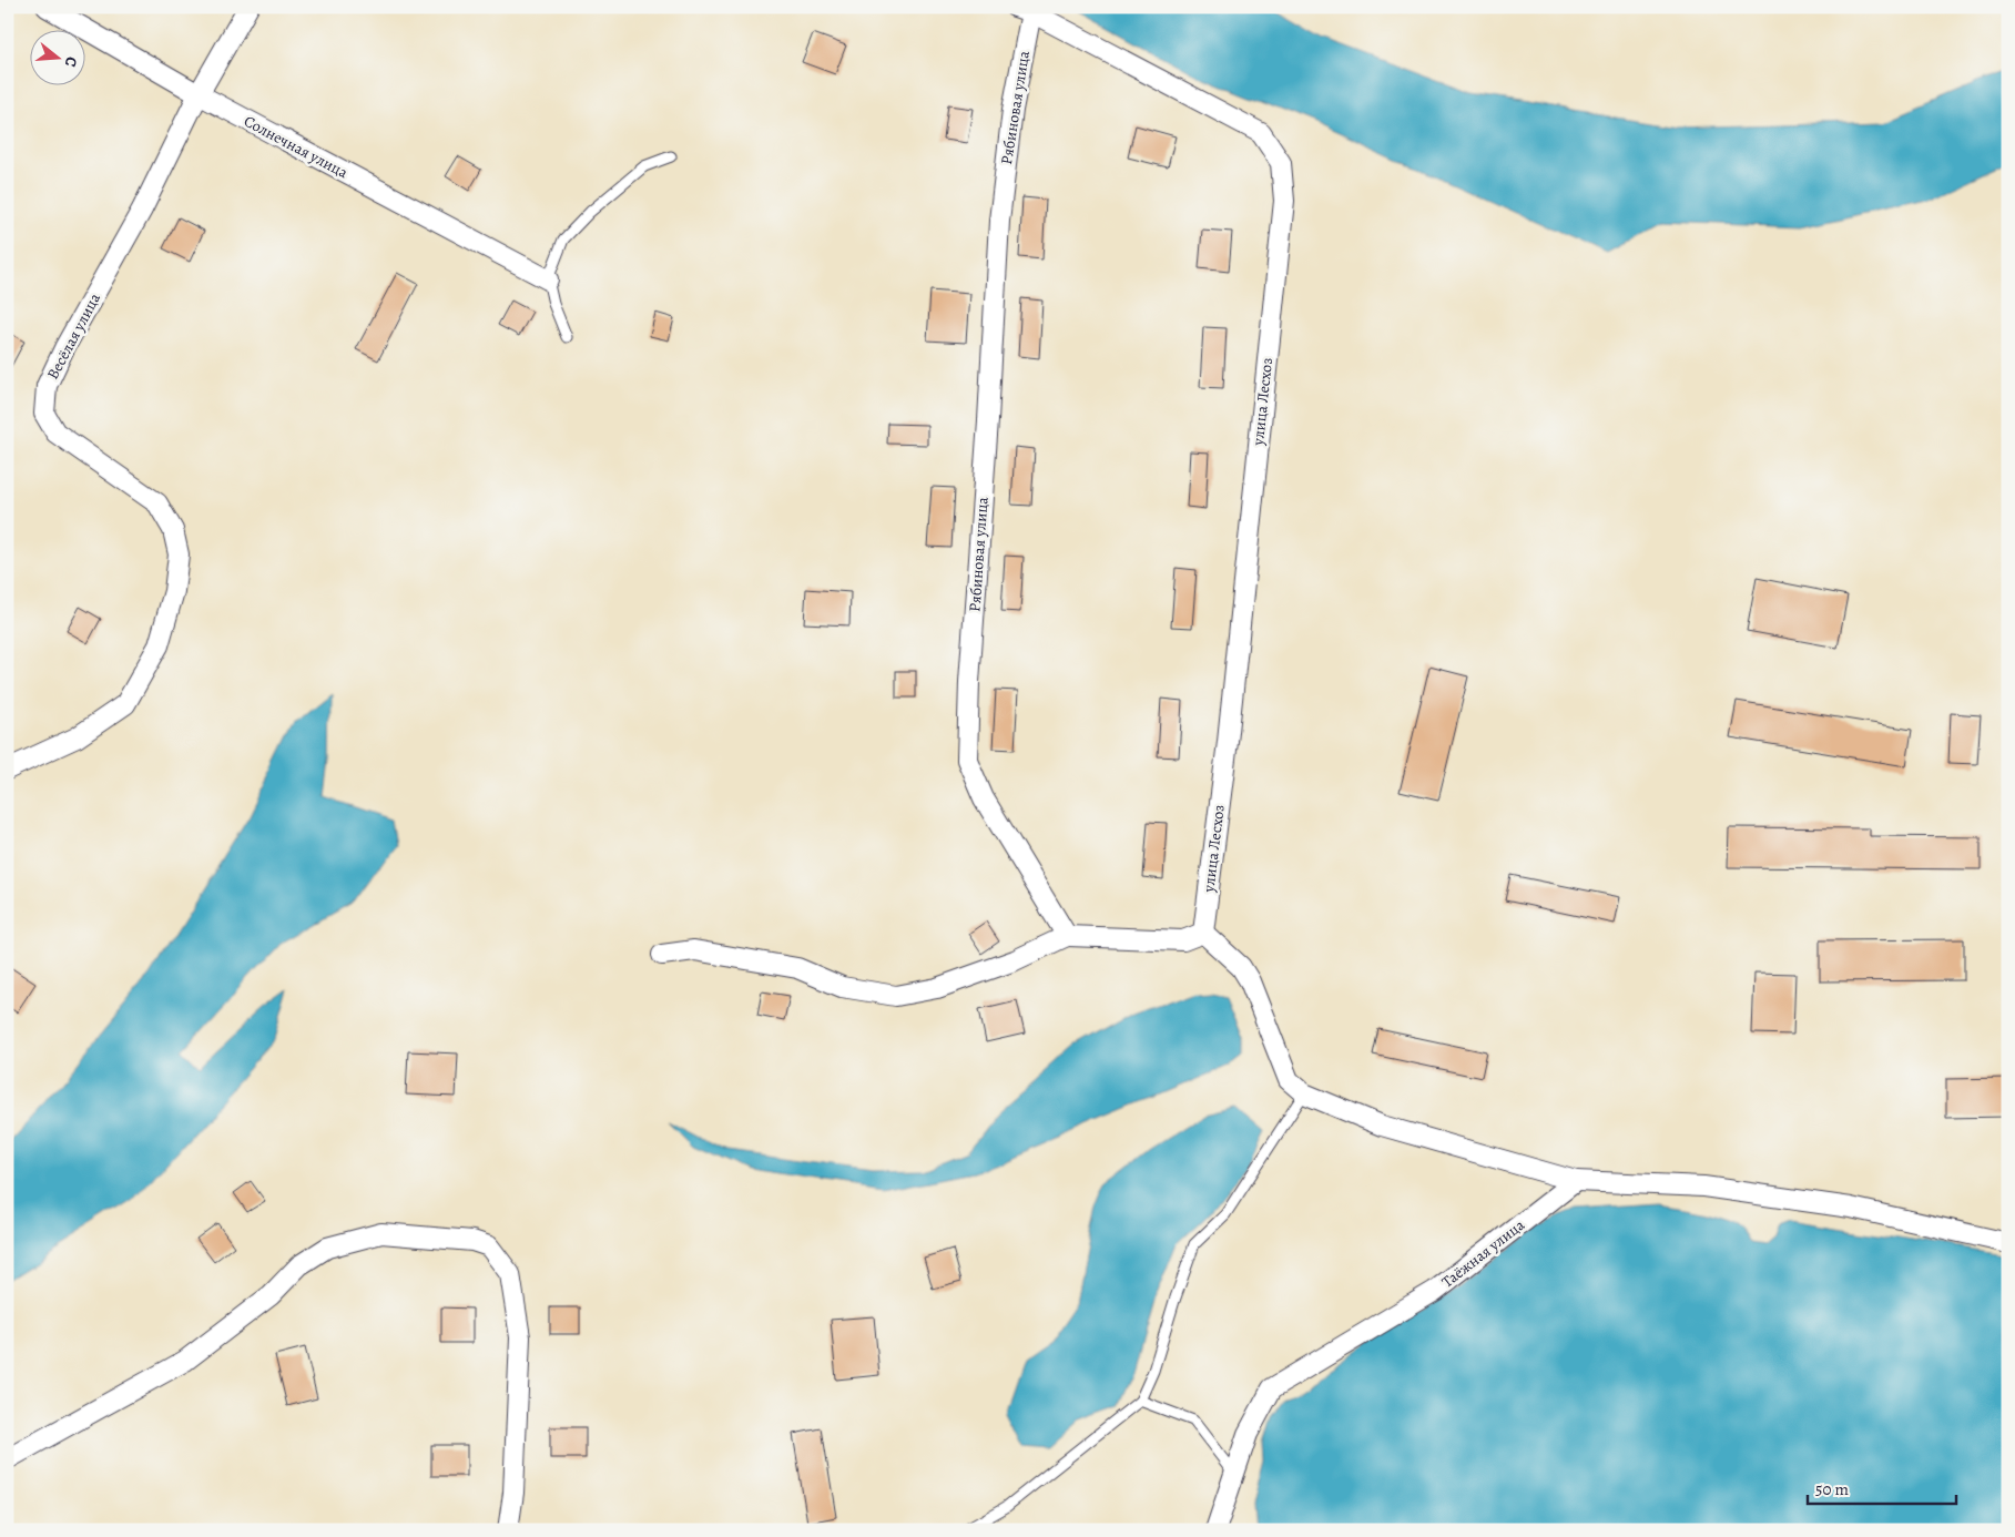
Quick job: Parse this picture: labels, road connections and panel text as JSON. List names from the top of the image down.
{
  "streets": {
    "street": [
      "Рябиновая улица",
      "Солнечная улица",
      "Весёлая улица",
      "улица Лесхоз",
      "Таёжная улица"
    ]
  },
  "crossings": [
    ["Рябиновая улица", "улица Лесхоз"],
    ["Солнечная улица", "Весёлая улица"]
  ],
  "scale_bar": "50 m",
  "north": "right"
}
